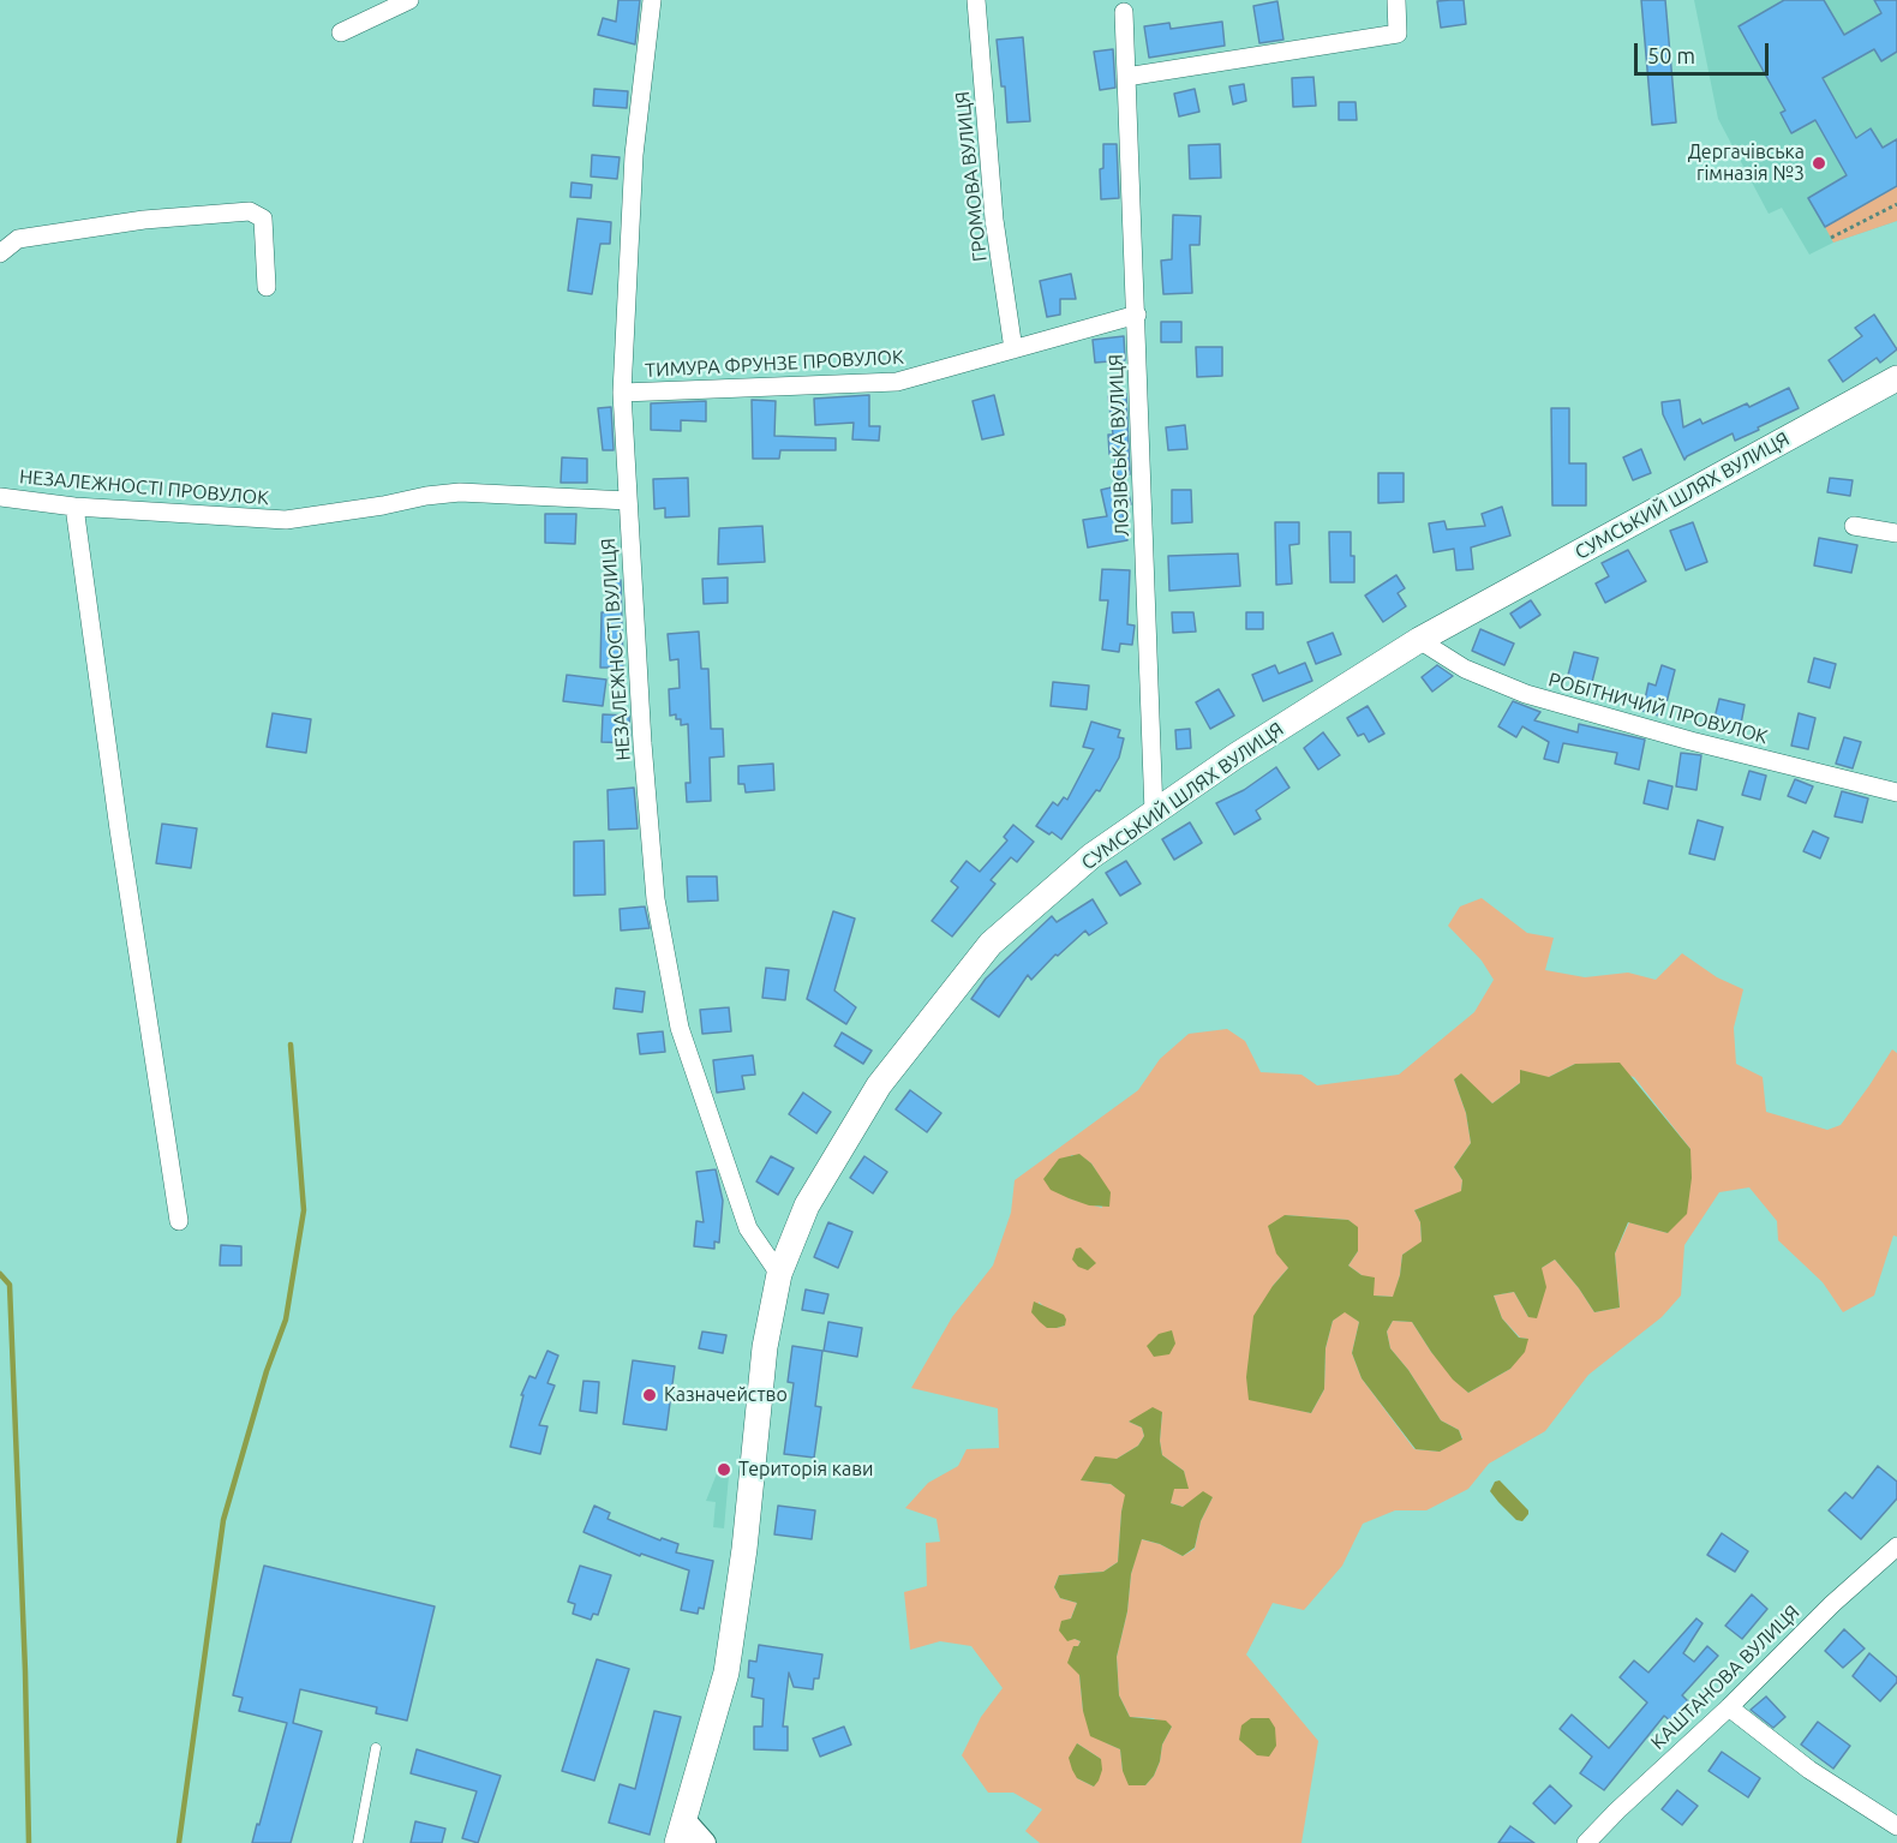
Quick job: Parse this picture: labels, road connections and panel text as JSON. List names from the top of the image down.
{
  "streets": {
    "main road": ["СУМСЬКИЙ ШЛЯХ ВУЛИЦЯ"],
    "street": [
      "ГРОМОВА ВУЛИЦЯ",
      "ТИМУРА ФРУНЗЕ ПРОВУЛОК",
      "ЛОЗІВСЬКА ВУЛИЦЯ",
      "НЕЗАЛЕЖНОСТІ ПРОВУЛОК",
      "НЕЗАЛЕЖНОСТІ ВУЛИЦЯ",
      "РОБІТНИЧИЙ ПРОВУЛОК",
      "КАШТАНОВА ВУЛИЦЯ"
    ]
  },
  "crossings": [
    ["ГРОМОВА ВУЛИЦЯ", "ТИМУРА ФРУНЗЕ ПРОВУЛОК"],
    ["ТИМУРА ФРУНЗЕ ПРОВУЛОК", "ЛОЗІВСЬКА ВУЛИЦЯ"],
    ["ТИМУРА ФРУНЗЕ ПРОВУЛОК", "НЕЗАЛЕЖНОСТІ ВУЛИЦЯ"],
    ["ЛОЗІВСЬКА ВУЛИЦЯ", "СУМСЬКИЙ ШЛЯХ ВУЛИЦЯ"],
    ["НЕЗАЛЕЖНОСТІ ПРОВУЛОК", "НЕЗАЛЕЖНОСТІ ВУЛИЦЯ"],
    ["СУМСЬКИЙ ШЛЯХ ВУЛИЦЯ", "НЕЗАЛЕЖНОСТІ ВУЛИЦЯ"],
    ["СУМСЬКИЙ ШЛЯХ ВУЛИЦЯ", "РОБІТНИЧИЙ ПРОВУЛОК"]
  ],
  "places": ["Дергачівська гімназія №3", "Казначейство", "Територія кави"],
  "scale_bar": "50 m"
}
